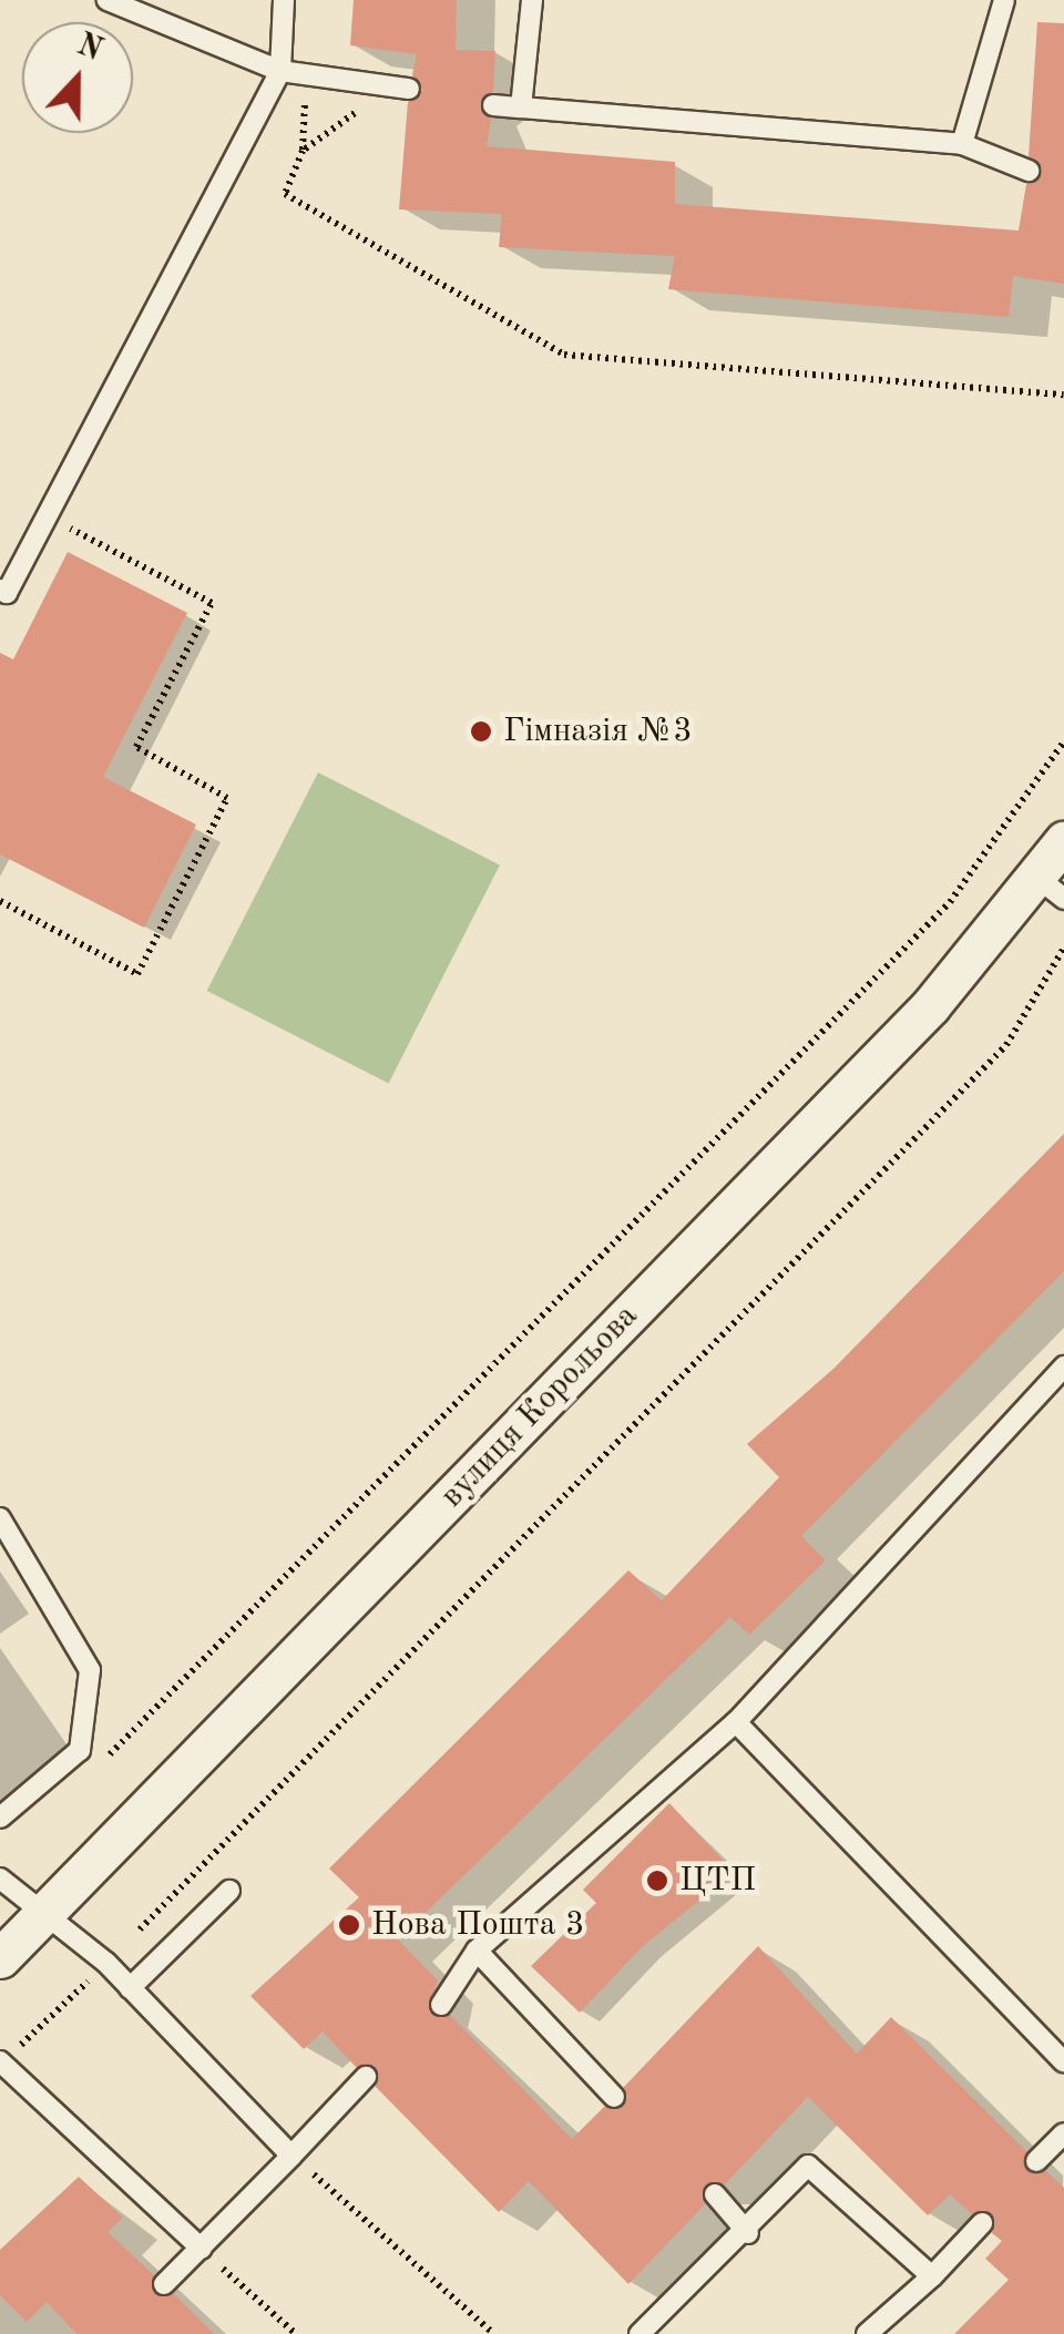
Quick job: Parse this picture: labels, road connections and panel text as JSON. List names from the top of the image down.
{
  "streets": {
    "street": ["вулиця Корольова"]
  },
  "places": ["Гімназія №3", "ЦТП", "Нова Пошта 3"],
  "north": "top"
}
